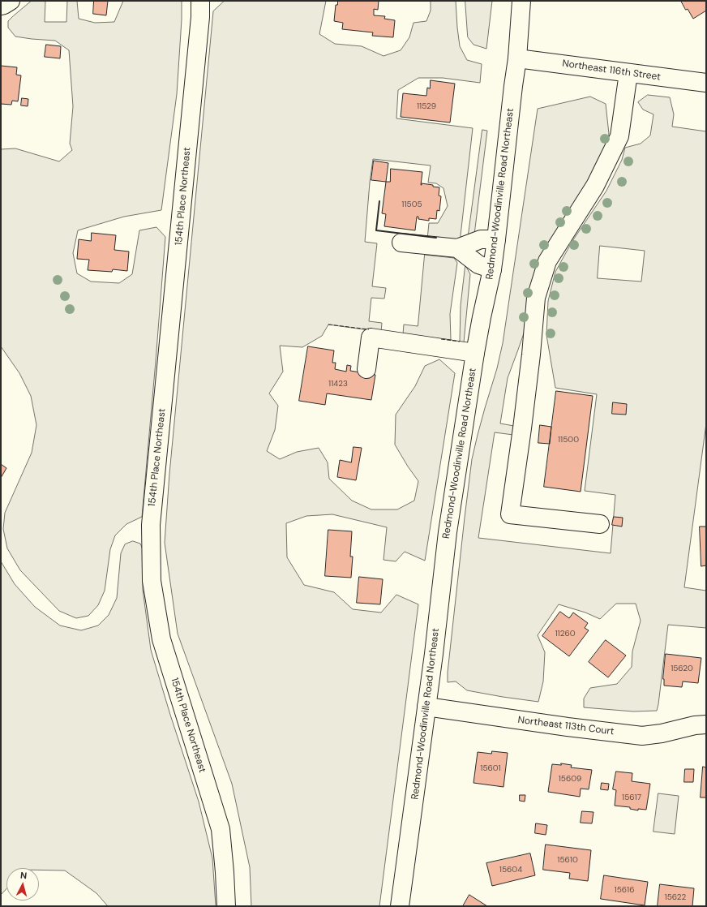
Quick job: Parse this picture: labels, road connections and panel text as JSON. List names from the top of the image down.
{
  "streets": {
    "street": [
      "Northeast 116th Street",
      "Redmond-Woodinville Road Northeast",
      "154th Place Northeast",
      "Northeast 113th Court"
    ]
  },
  "crossings": [
    ["Northeast 116th Street", "Redmond-Woodinville Road Northeast"],
    ["Redmond-Woodinville Road Northeast", "Northeast 113th Court"]
  ],
  "house_numbers": [
    "11529",
    "11505",
    "11423",
    "11500",
    "11260",
    "15620",
    "15601",
    "15609",
    "15617",
    "15610",
    "15604",
    "15616",
    "15622"
  ],
  "north": "top"
}
